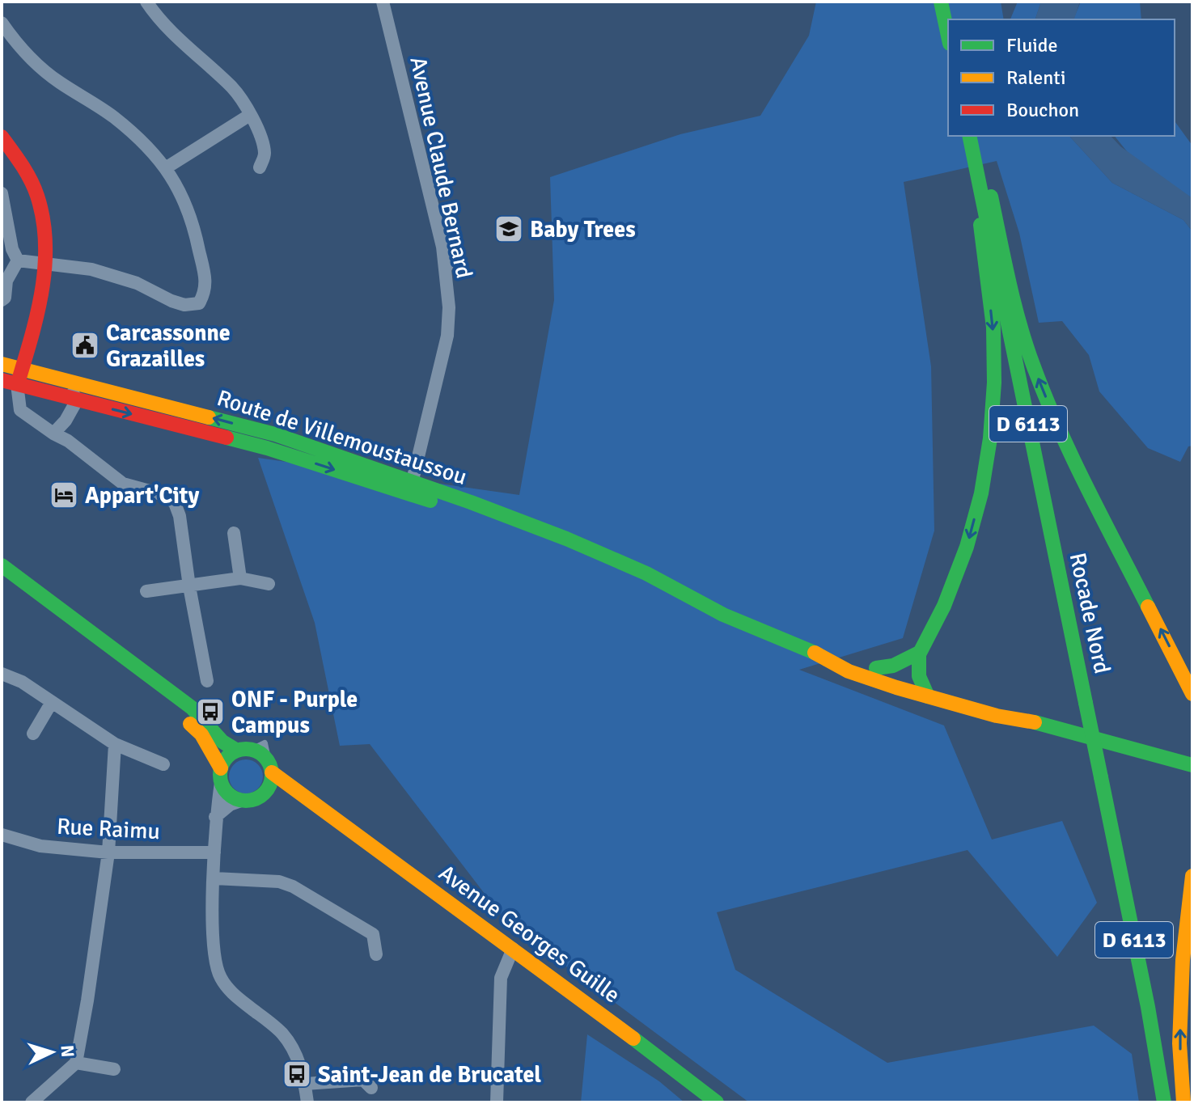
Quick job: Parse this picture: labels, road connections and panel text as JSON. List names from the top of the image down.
{
  "streets": {
    "street": [
      "Avenue Claude Bernard",
      "D 6113",
      "Route de Villemoustaussou",
      "Rocade Nord",
      "Rue Raimu",
      "Avenue Georges Guille"
    ]
  },
  "crossings": [
    ["Avenue Claude Bernard", "Route de Villemoustaussou"]
  ],
  "places": {
    "school or university": ["Baby Trees"],
    "public building": ["Carcassonne Grazailles"],
    "hotel": ["Appart'City"],
    "bus stop": ["ONF - Purple Campus", "Saint-Jean de Brucatel"]
  },
  "legend": ["Fluide", "Ralenti", "Bouchon"],
  "north": "right"
}
